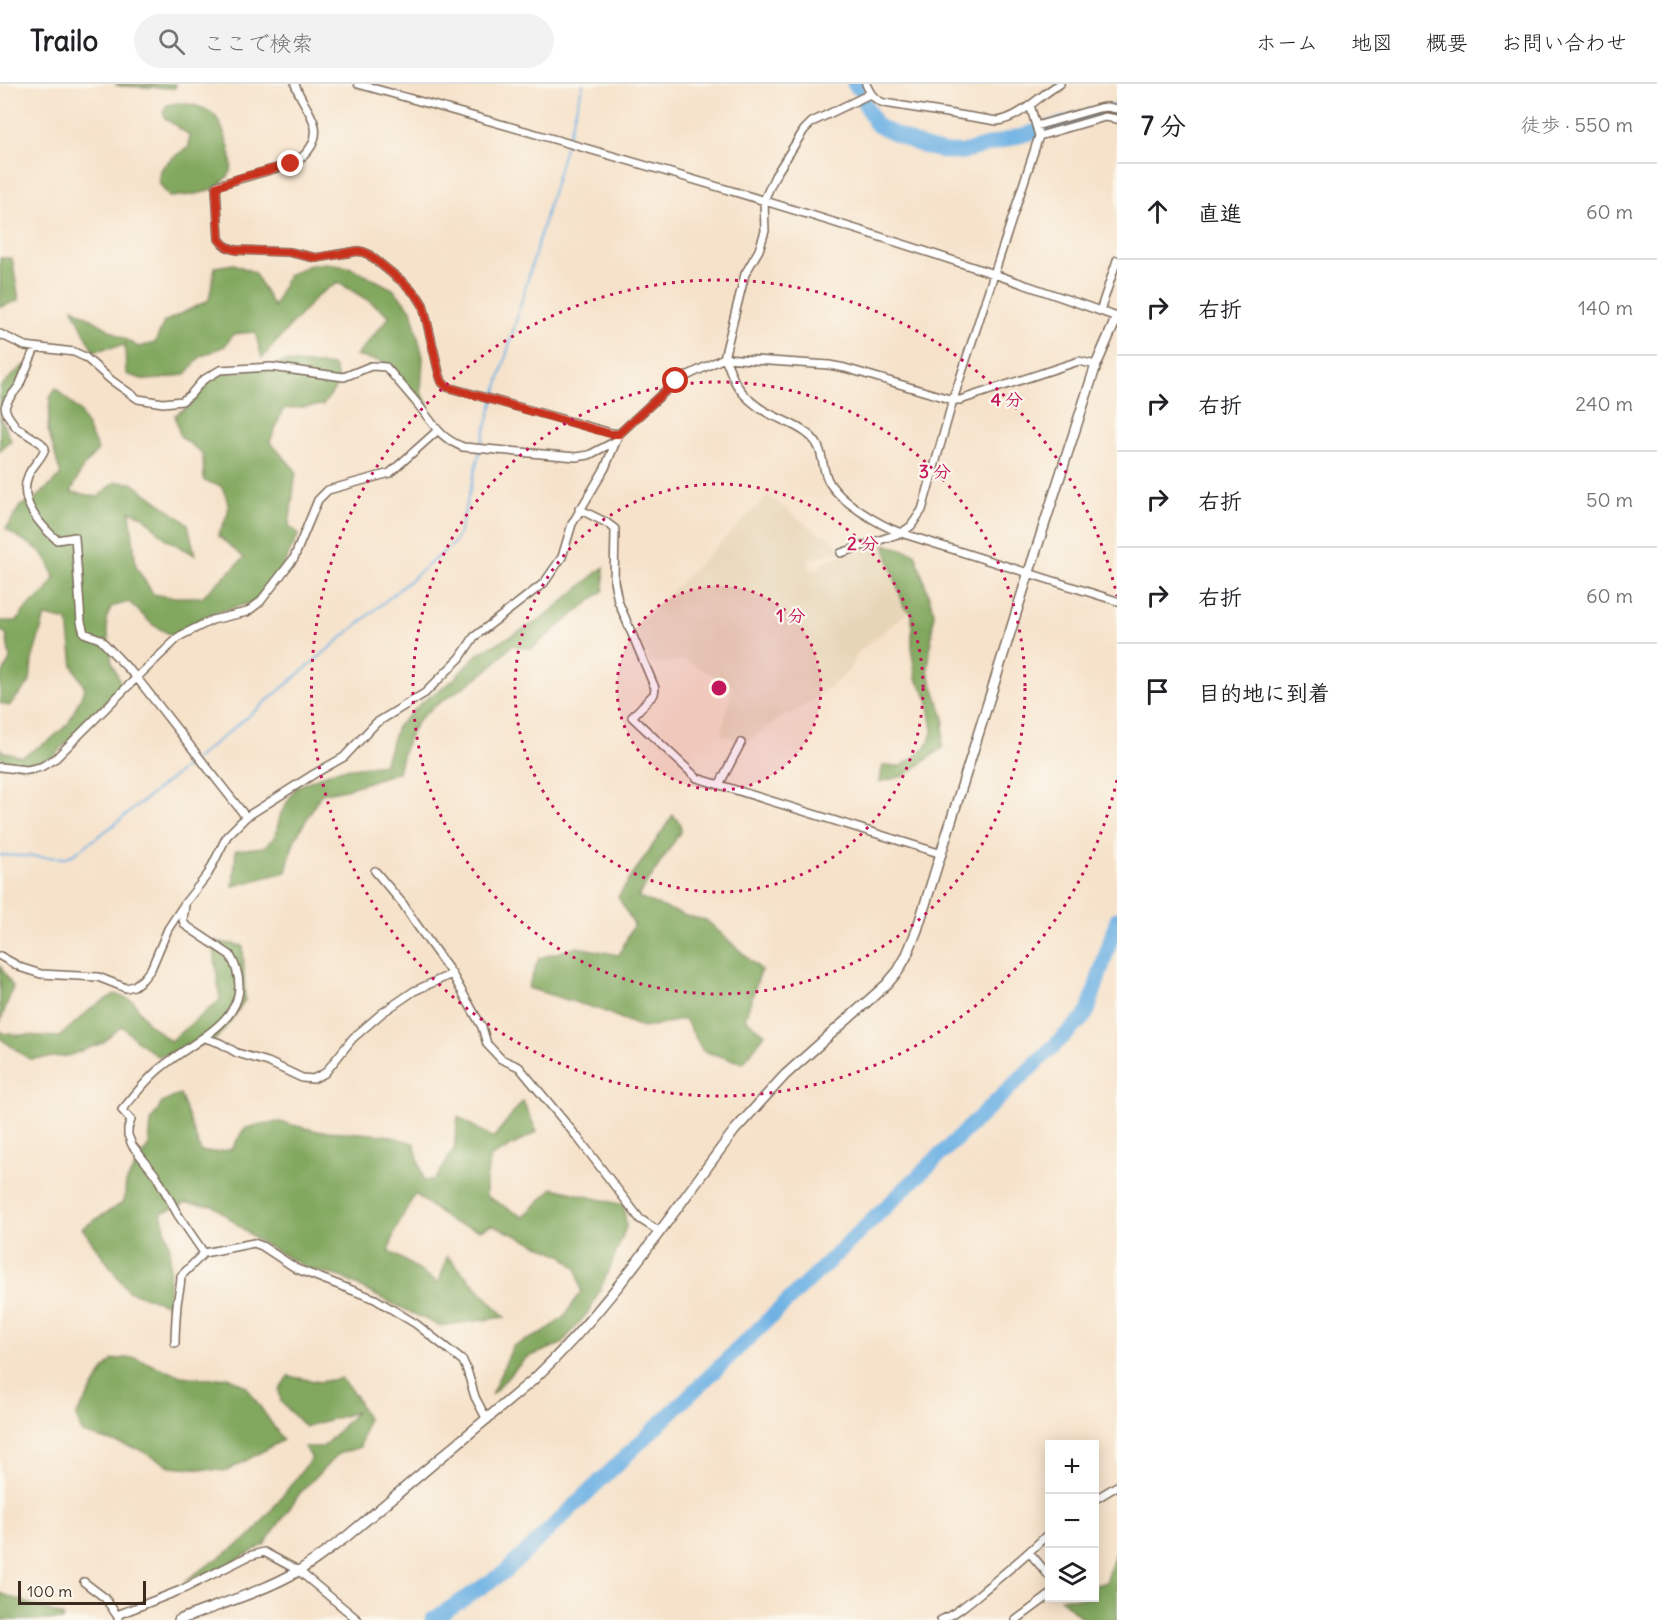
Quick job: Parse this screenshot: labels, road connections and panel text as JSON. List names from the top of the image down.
{
  "scale_bar": "100 m",
  "page": {
    "header": "Trailo",
    "search": "ここで検索",
    "nav": [
      "ホーム",
      "地図",
      "概要",
      "お問い合わせ"
    ],
    "heading": ["7 分", "徒歩 · 550 m"],
    "list": [
      ["直進", "60 m"],
      ["右折", "140 m"],
      ["右折", "240 m"],
      ["右折", "50 m"],
      ["右折", "60 m"],
      "目的地に到着"
    ],
    "map_buttons": ["+", "−"],
    "scale": "100 m"
  },
  "rings": [
    "4 分",
    "3 分",
    "2 分",
    "1 分"
  ]
}
